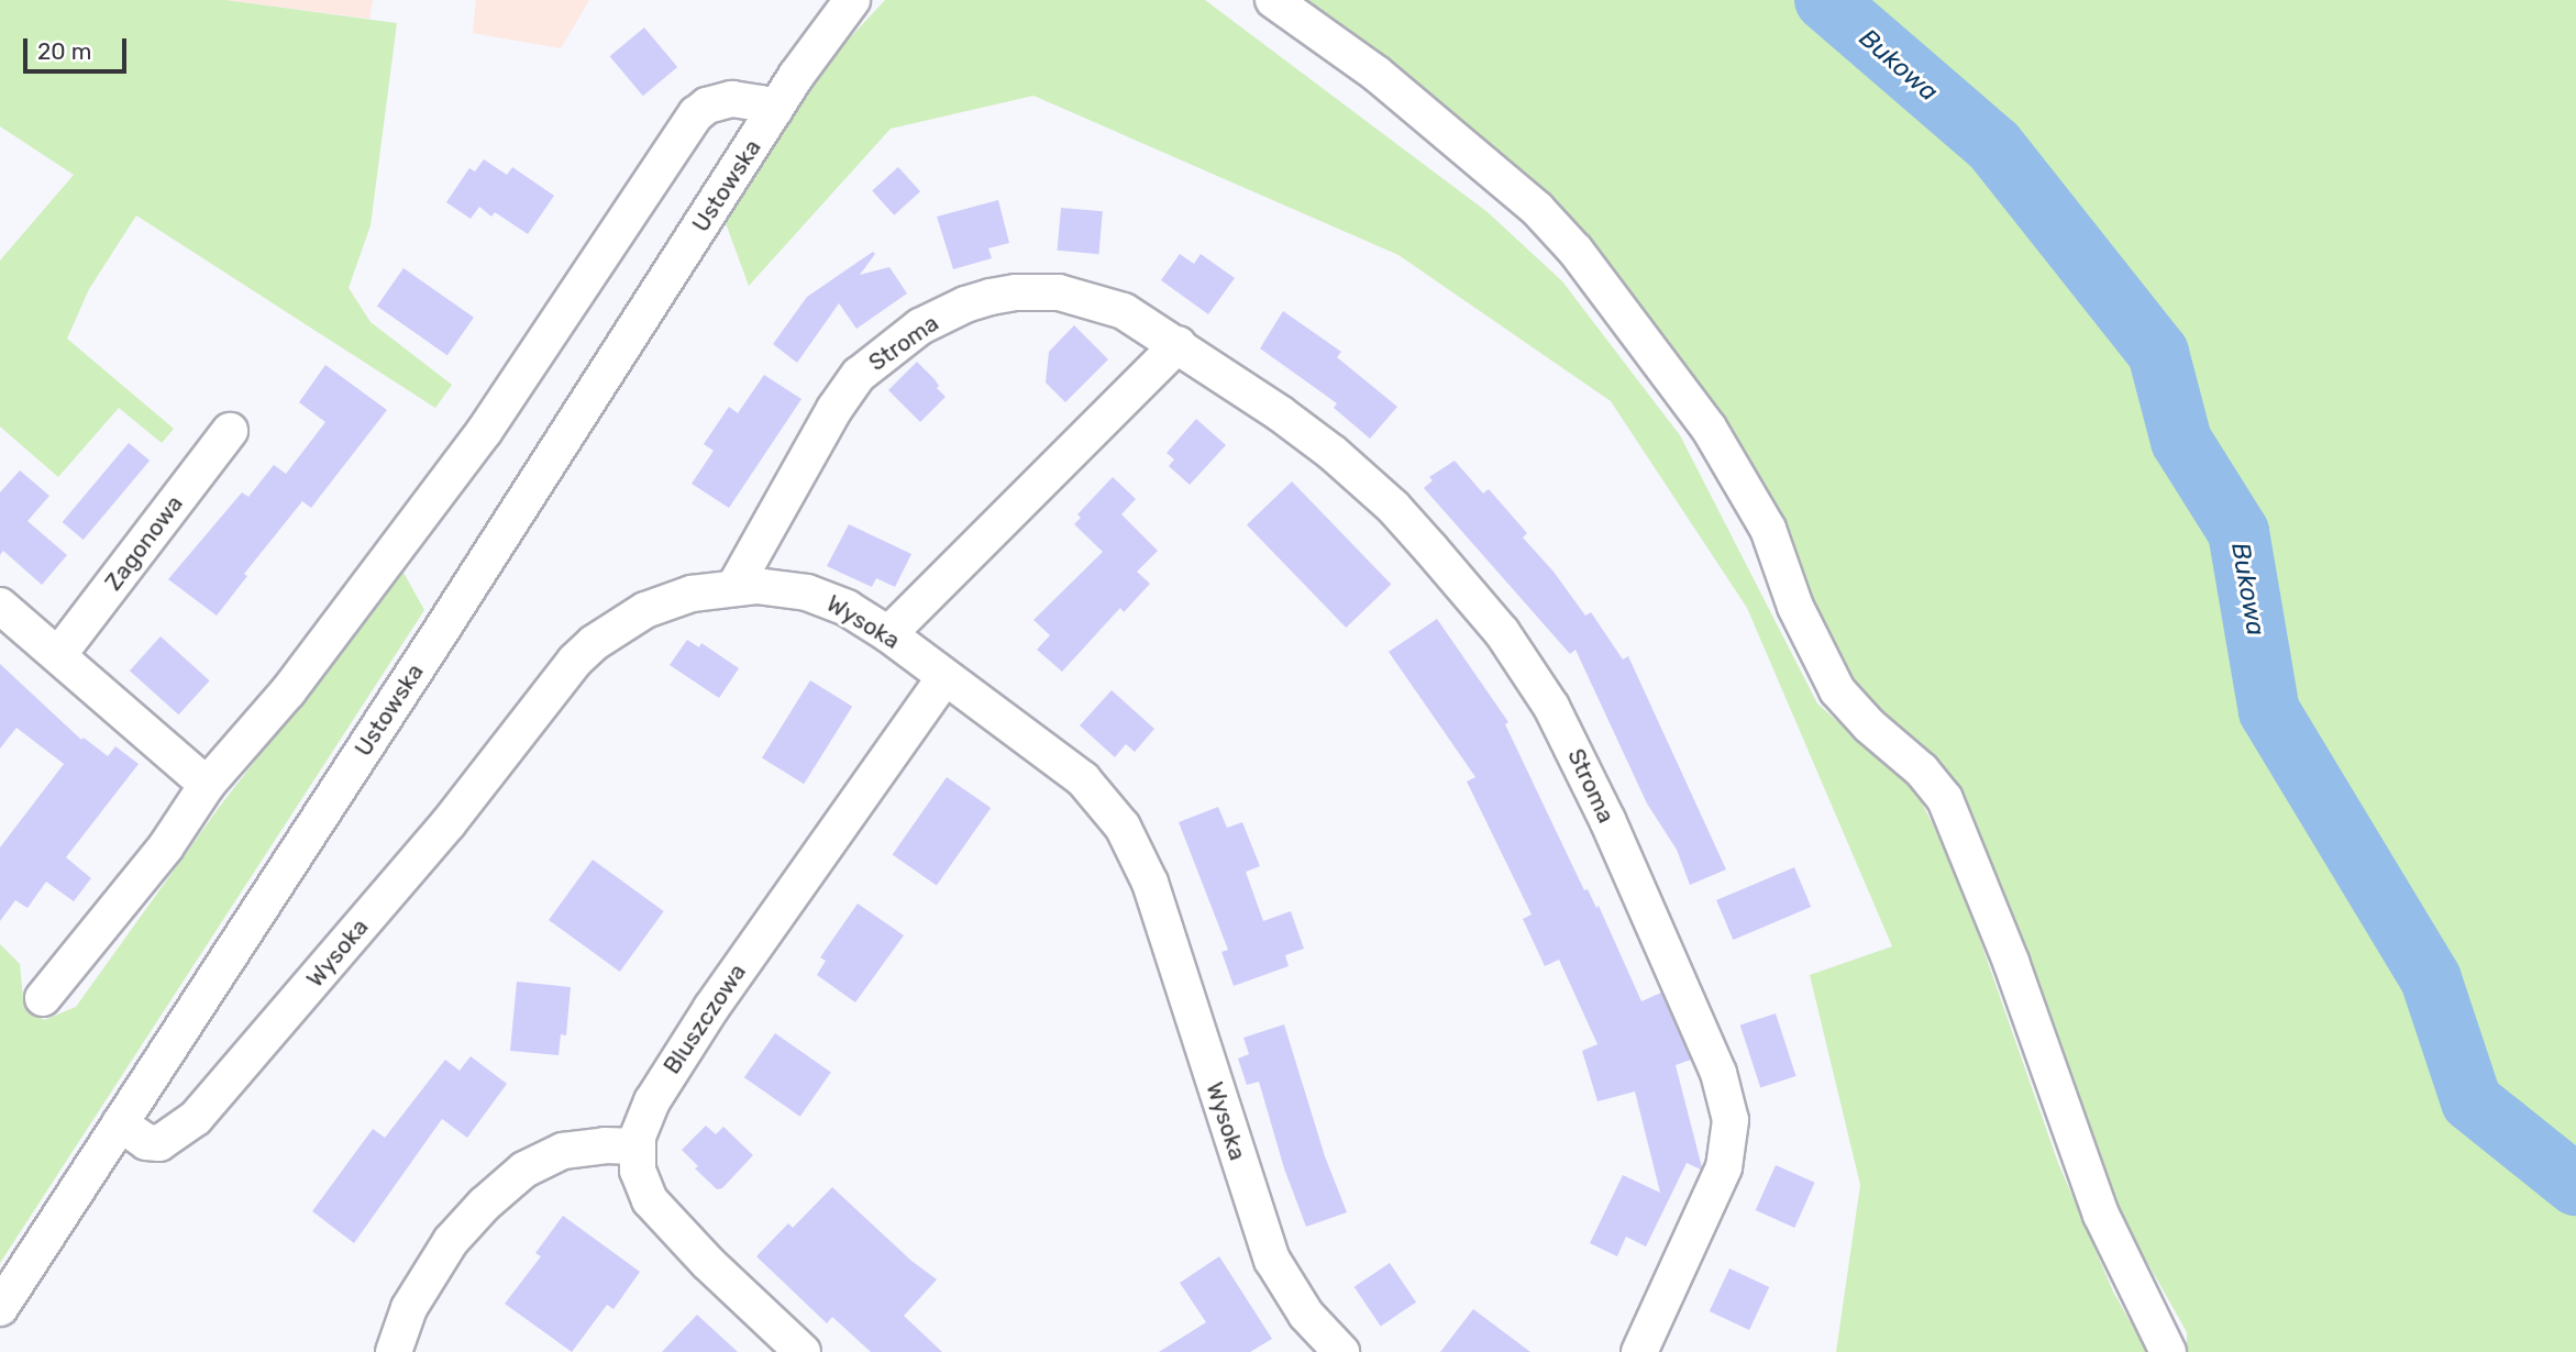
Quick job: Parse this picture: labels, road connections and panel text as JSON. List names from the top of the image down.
{
  "streets": {
    "street": [
      "Ustowska",
      "Stroma",
      "Zagonowa",
      "Wysoka",
      "Bluszczowa"
    ]
  },
  "crossings": [
    ["Ustowska", "Wysoka"],
    ["Stroma", "Wysoka"],
    ["Wysoka", "Bluszczowa"]
  ],
  "water": ["Bukowa"],
  "scale_bar": "20 m"
}
